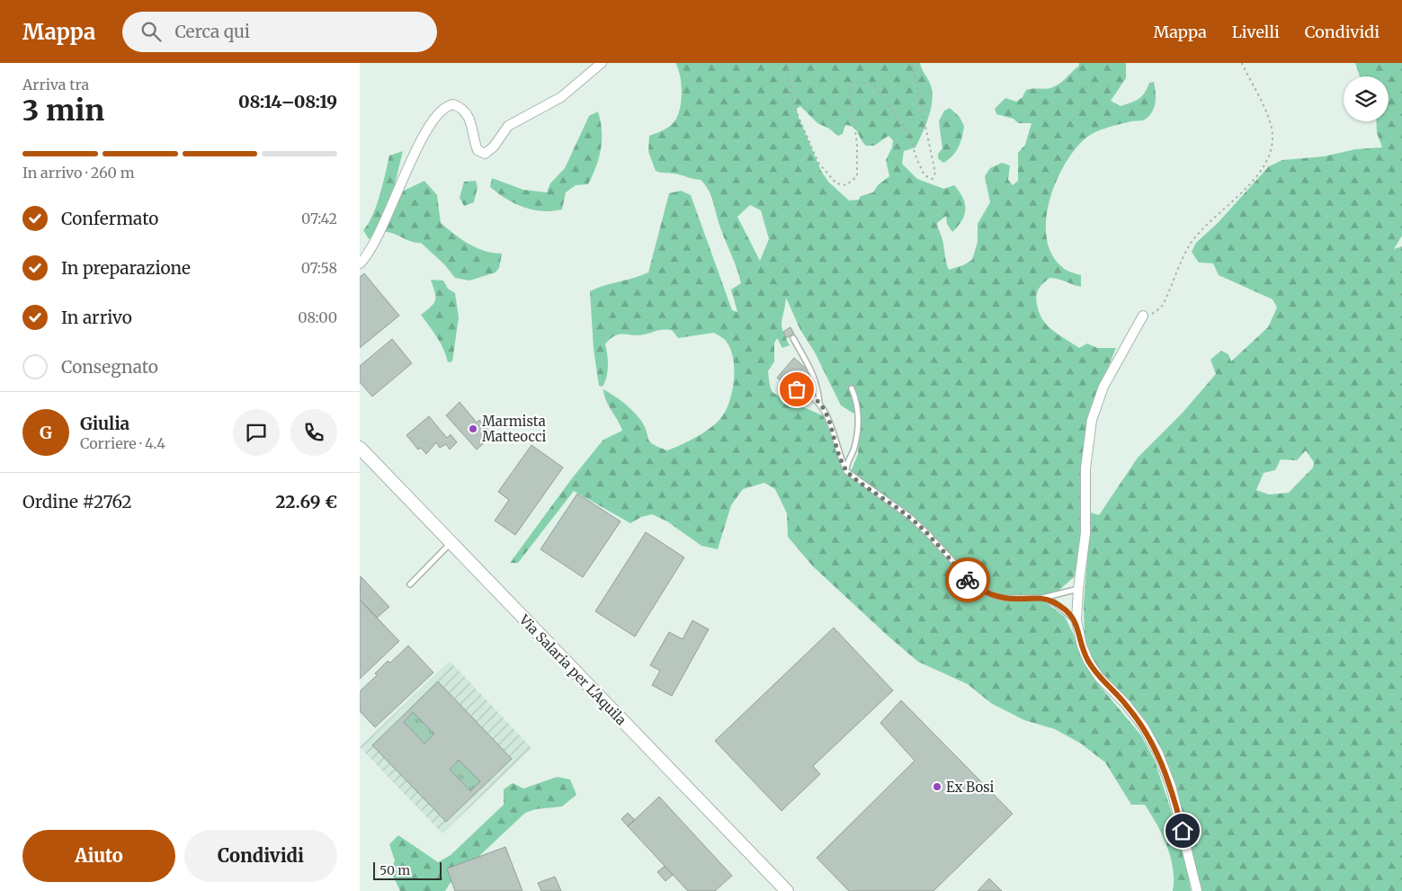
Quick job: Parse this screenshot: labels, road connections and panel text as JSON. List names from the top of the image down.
{
  "streets": {
    "main road": ["Via Salaria per L'Aquila"]
  },
  "places": ["Marmista Matteocci", "Ex Bosi"],
  "scale_bar": "50 m",
  "page": {
    "header": "Mappa",
    "search": "Cerca qui",
    "nav": ["Mappa", "Livelli", "Condividi"],
    "heading": ["3 min", "Arriva tra", "08:14–08:19"],
    "panel": [
      "Giulia",
      "Corriere · 4.4",
      "Ordine #2762",
      "22.69 €"
    ],
    "bar": "In arrivo · 260 m",
    "list": [
      ["Confermato", "07:42"],
      ["In preparazione", "07:58"],
      ["In arrivo", "08:00"],
      "Consegnato"
    ],
    "round": "G",
    "buttons": ["Aiuto", "Condividi"],
    "scale": "50 m"
  }
}
